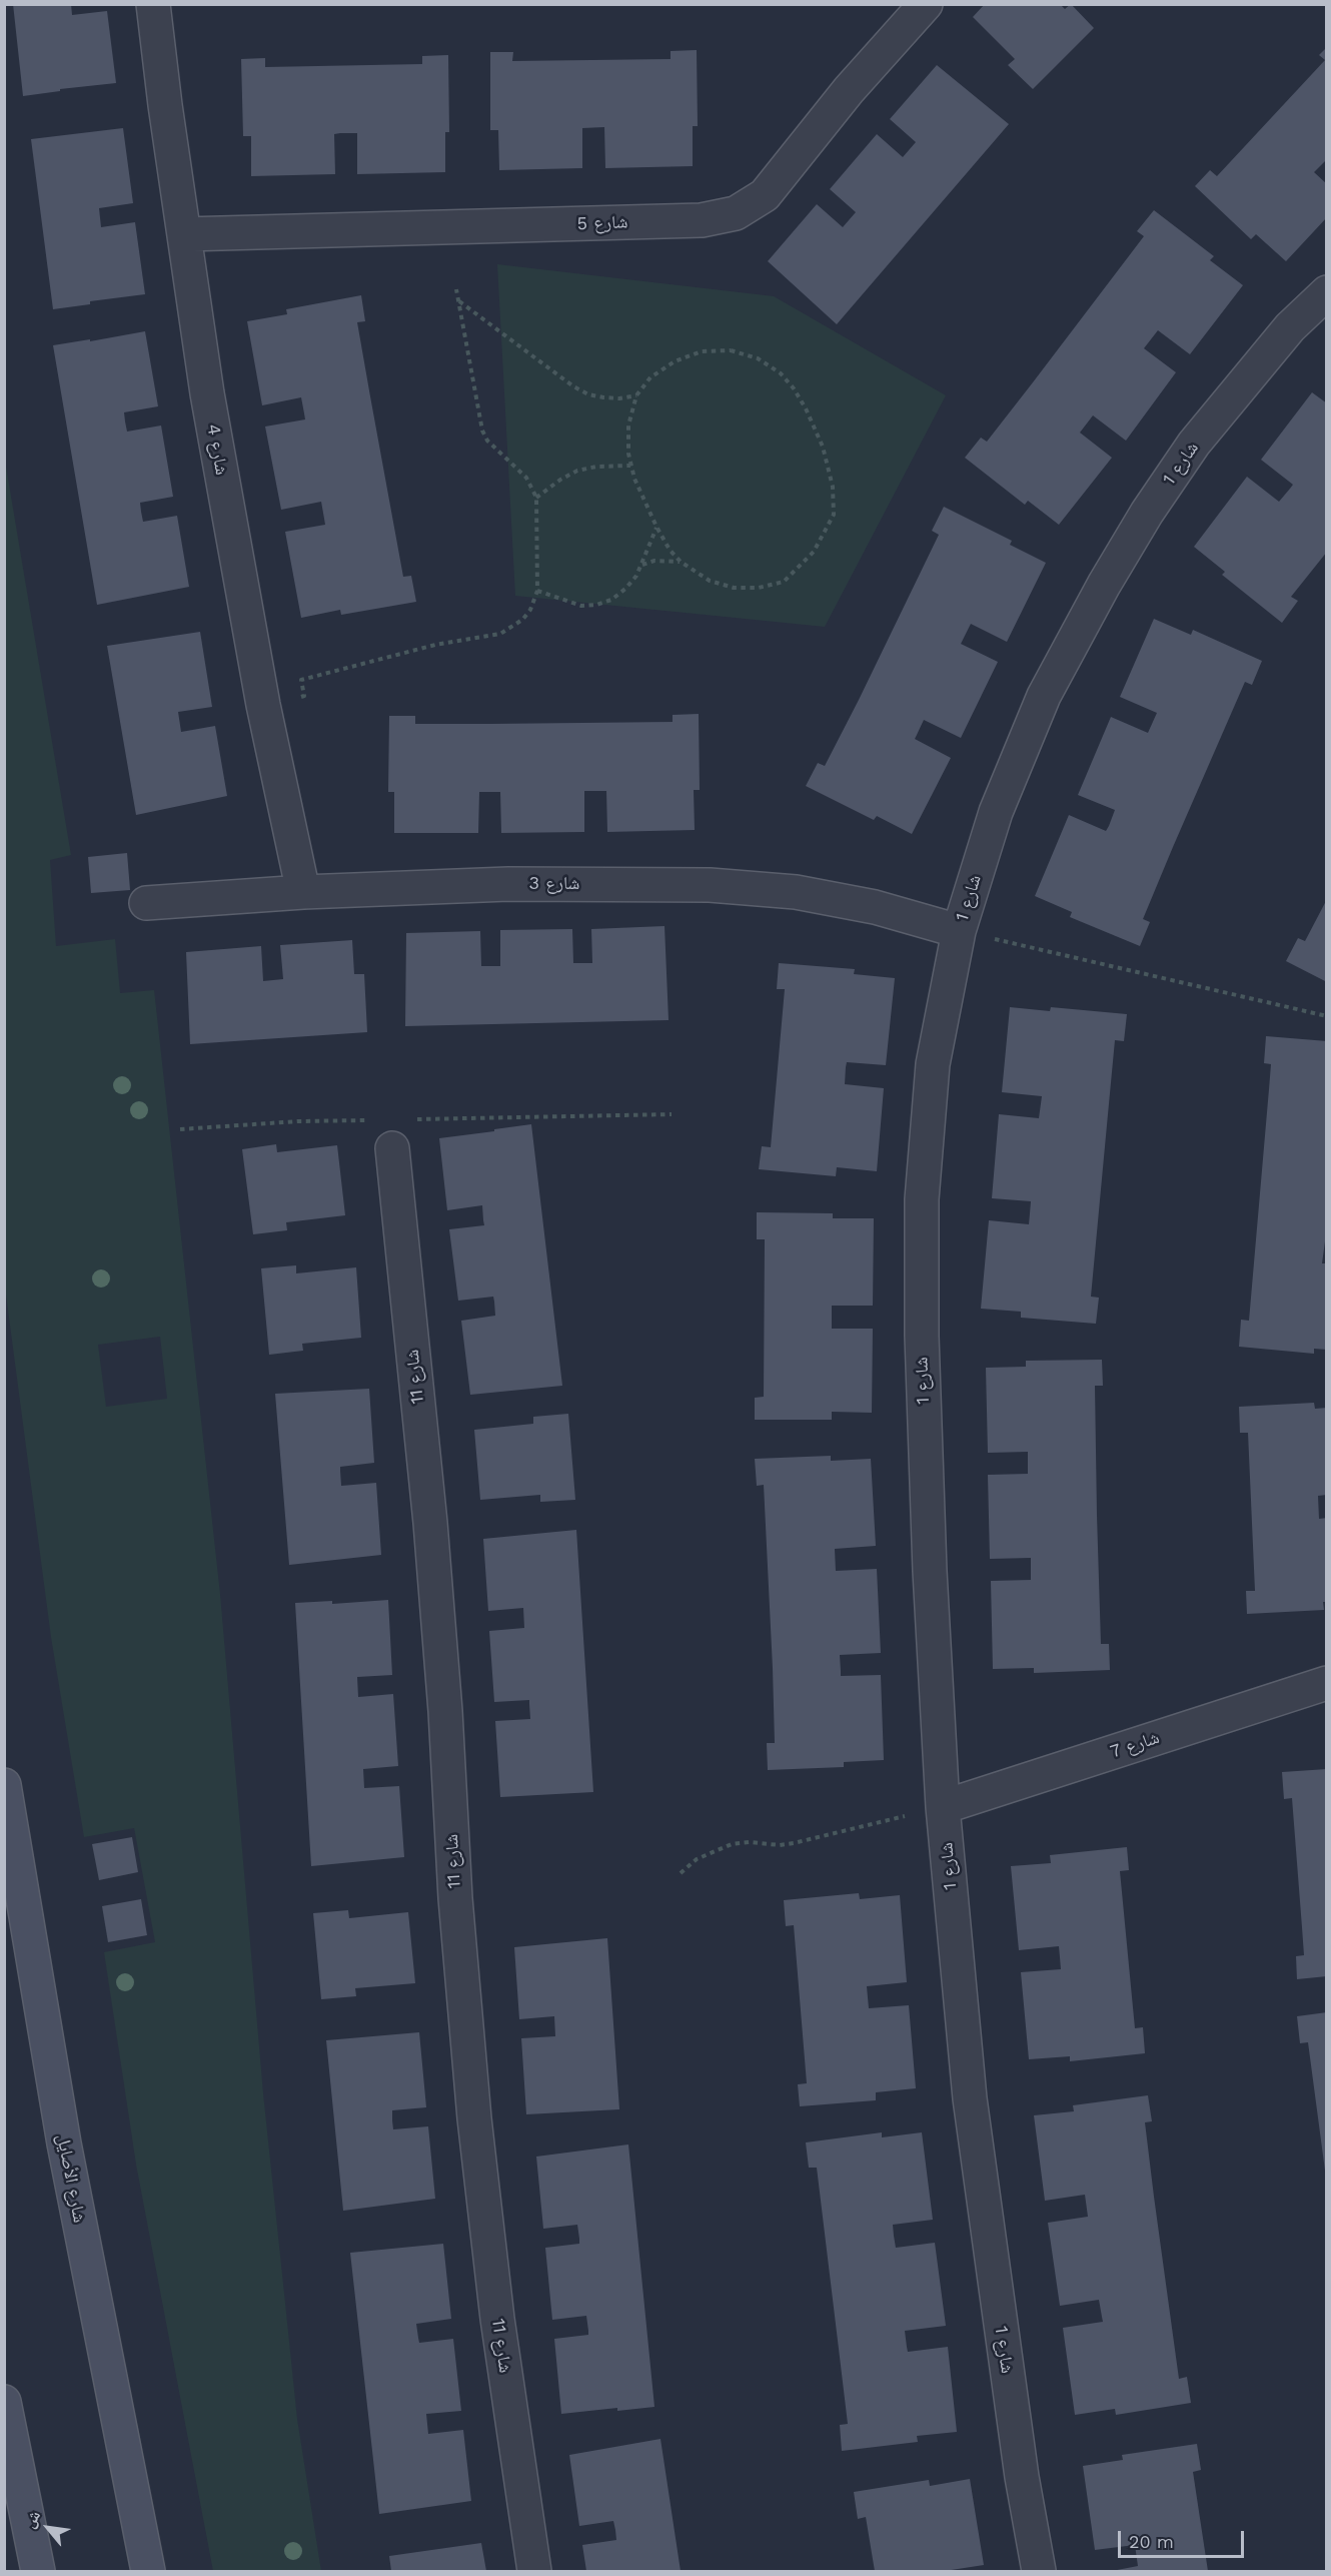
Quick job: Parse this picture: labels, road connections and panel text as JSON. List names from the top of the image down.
{
  "streets": {
    "main road": ["شارع الأصايل"],
    "street": [
      "شارع 5",
      "شارع 4",
      "شارع 1",
      "شارع 3",
      "شارع 11",
      "شارع 7"
    ]
  },
  "crossings": [
    ["شارع 5", "شارع 4"],
    ["شارع 4", "شارع 3"],
    ["شارع 1", "شارع 3"],
    ["شارع 1", "شارع 7"]
  ],
  "scale_bar": "20 m",
  "north": "top left"
}
